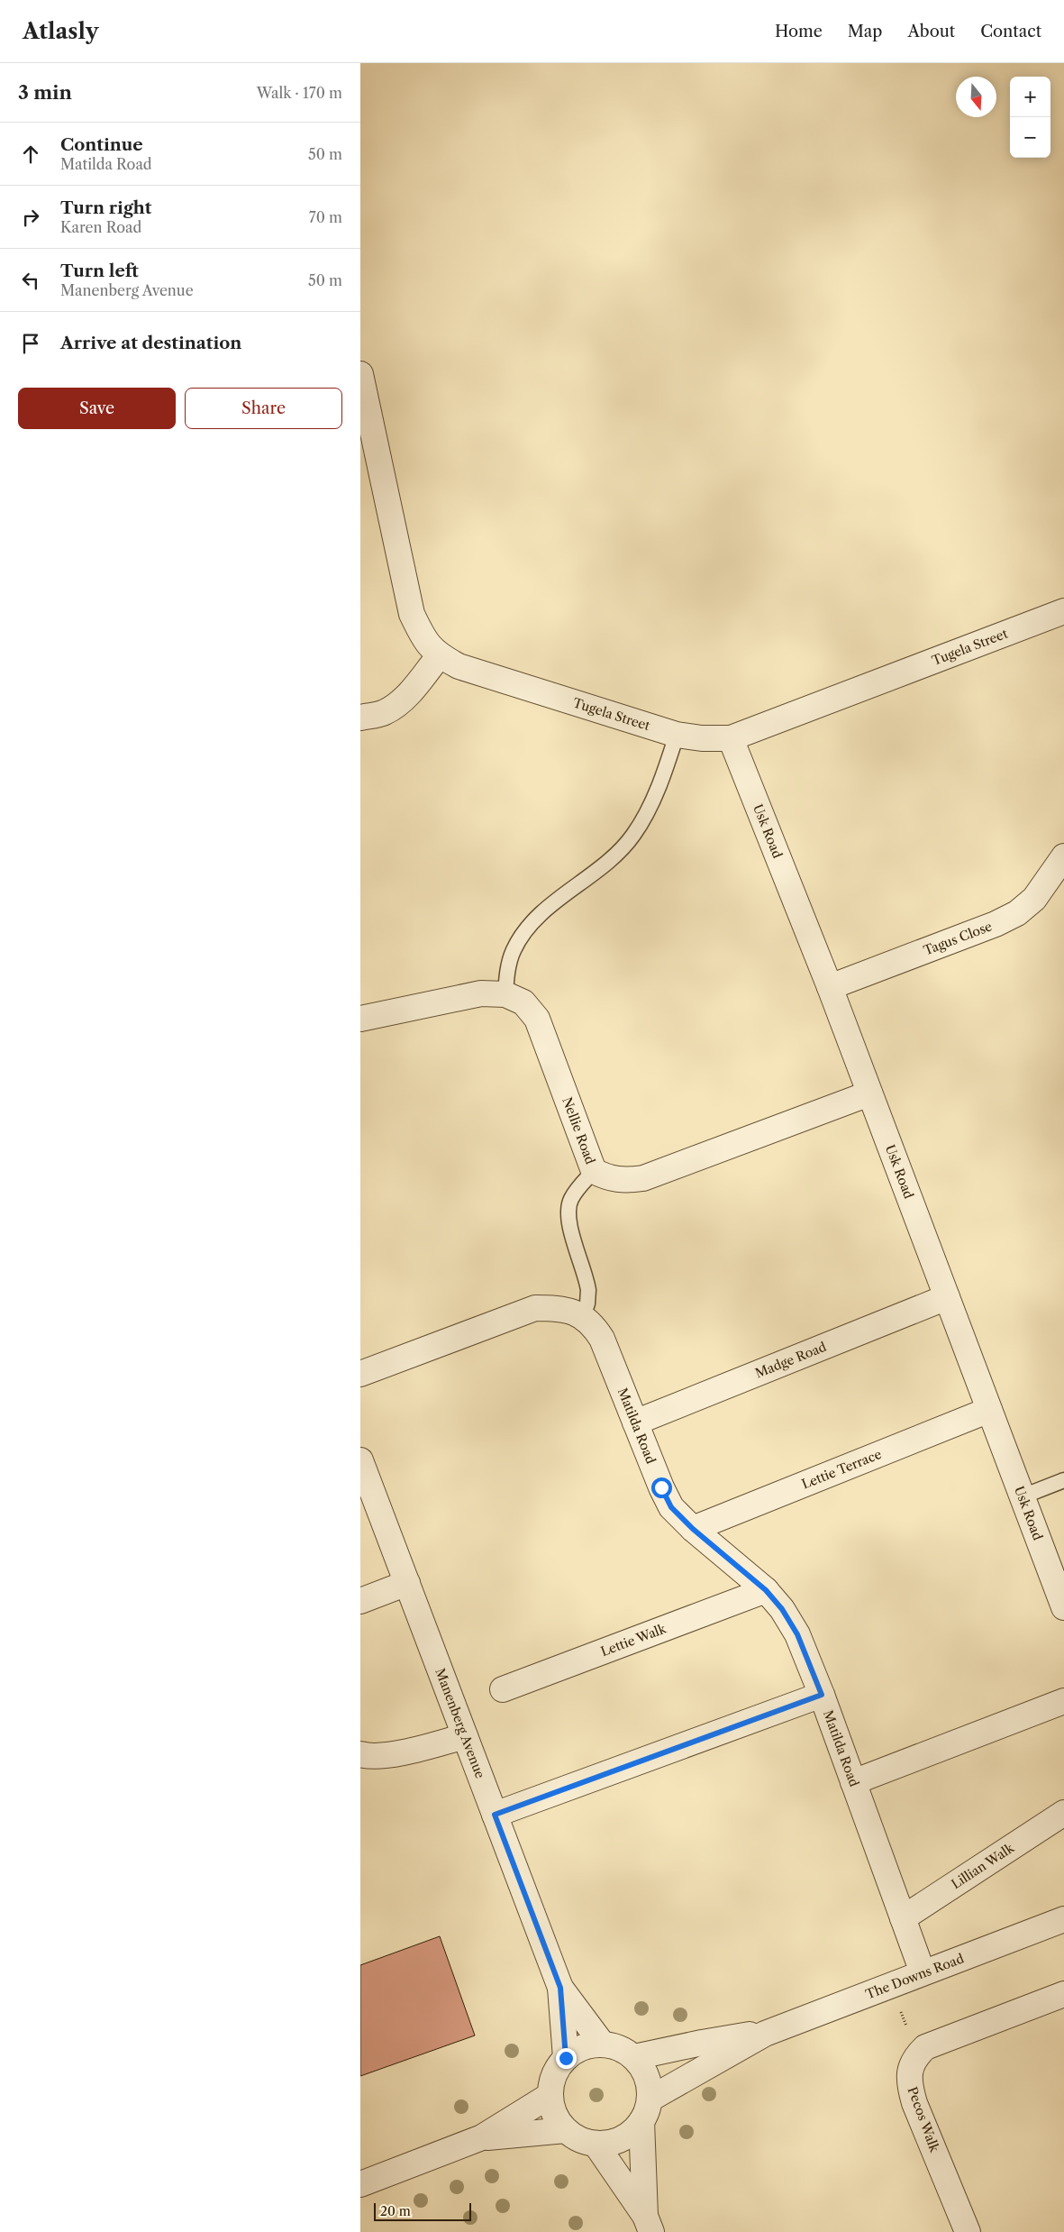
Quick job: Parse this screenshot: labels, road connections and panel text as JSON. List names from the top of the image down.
{
  "streets": {
    "street": [
      "Tugela Street",
      "Usk Road",
      "Tagus Close",
      "Nellie Road",
      "Madge Road",
      "Matilda Road",
      "Lettie Terrace",
      "Lettie Walk",
      "Manenberg Avenue",
      "Lillian Walk",
      "The Downs Road",
      "Pecos Walk"
    ]
  },
  "crossings": [
    ["Tugela Street", "Usk Road"],
    ["Usk Road", "Tagus Close"],
    ["Usk Road", "Nellie Road"],
    ["Usk Road", "Madge Road"],
    ["Usk Road", "Lettie Terrace"],
    ["Madge Road", "Matilda Road"],
    ["Matilda Road", "Lettie Terrace"],
    ["Matilda Road", "Lettie Walk"],
    ["Matilda Road", "Lillian Walk"],
    ["Matilda Road", "The Downs Road"],
    ["Manenberg Avenue", "The Downs Road"]
  ],
  "scale_bar": "20 m",
  "north": "bottom",
  "page": {
    "header": "Atlasly",
    "nav": [
      "Home",
      "Map",
      "About",
      "Contact"
    ],
    "heading": ["3 min", "Walk · 170 m"],
    "map_buttons": ["+", "−"],
    "list": [
      ["Continue", "Matilda Road", "50 m"],
      ["Turn right", "Karen Road", "70 m"],
      ["Turn left", "Manenberg Avenue", "50 m"],
      "Arrive at destination"
    ],
    "buttons": ["Save", "Share"],
    "scale": "20 m"
  }
}
